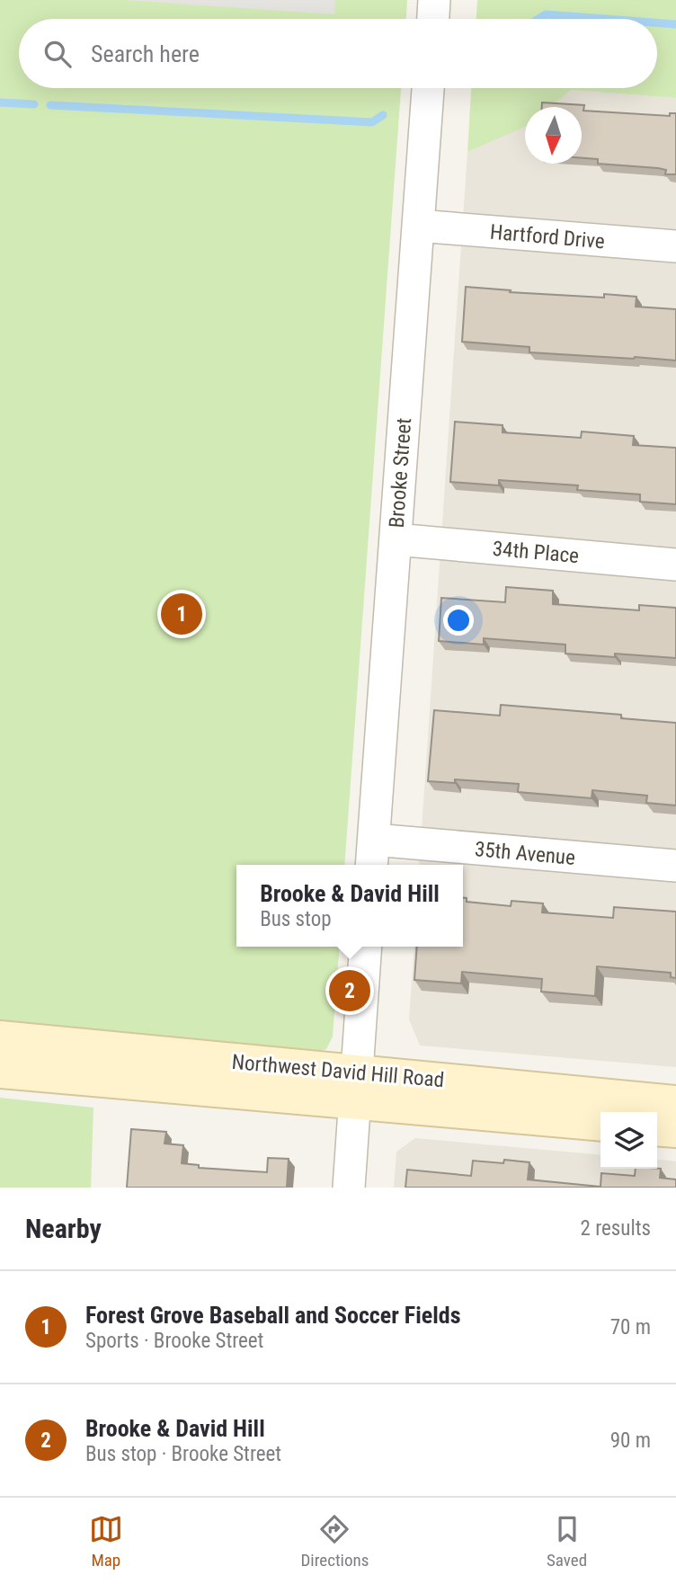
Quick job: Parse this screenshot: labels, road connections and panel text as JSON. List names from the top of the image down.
{
  "streets": {
    "street": [
      "Hartford Drive",
      "Brooke Street",
      "34th Place",
      "35th Avenue",
      "Northwest David Hill Road"
    ]
  },
  "crossings": [
    ["Hartford Drive", "Brooke Street"],
    ["Brooke Street", "34th Place"],
    ["Brooke Street", "35th Avenue"]
  ],
  "north": "bottom",
  "page": {
    "search": "Search here",
    "pins": ["1", "2"],
    "popup": ["Brooke & David Hill", "Bus stop"],
    "heading": ["Nearby", "2 results"],
    "list": [
      {
        "mark": "1",
        "name": "Forest Grove Baseball and Soccer Fields",
        "note": "Sports · Brooke Street",
        "value": "70 m"
      },
      {
        "mark": "2",
        "name": "Brooke & David Hill",
        "note": "Bus stop · Brooke Street",
        "value": "90 m"
      }
    ],
    "nav": ["Map", "Directions", "Saved"]
  }
}
